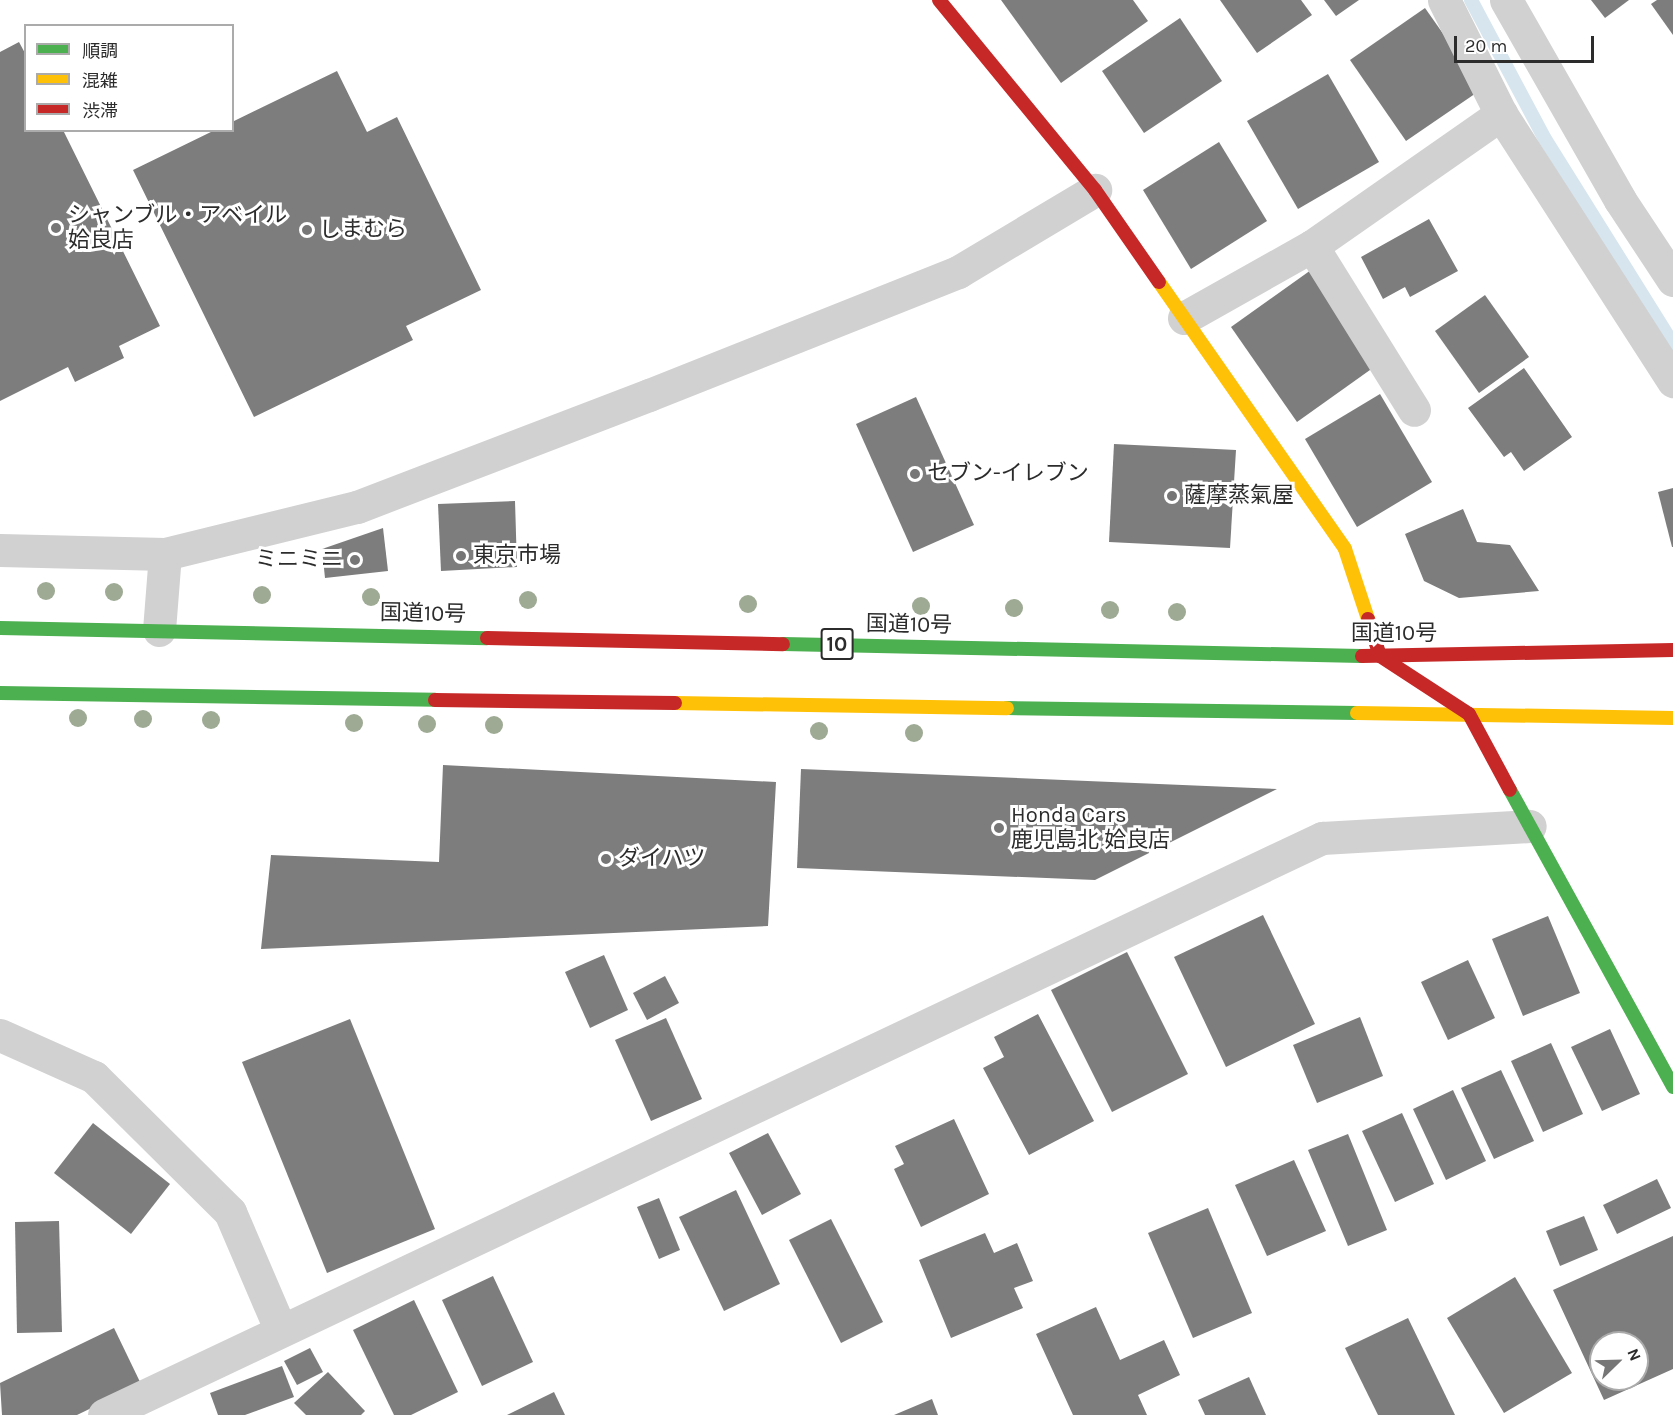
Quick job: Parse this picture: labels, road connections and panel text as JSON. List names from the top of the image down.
{
  "streets": {
    "main road": ["国道10号", "10"]
  },
  "places": [
    "シャンブル・アベイル 姶良店",
    "しまむら",
    "セブン-イレブン",
    "薩摩蒸氣屋",
    "東京市場",
    "ミニミニ",
    "Honda Cars 鹿児島北 姶良店",
    "ダイハツ"
  ],
  "legend": ["順調", "混雑", "渋滞"],
  "scale_bar": "20 m",
  "north": "top right"
}
